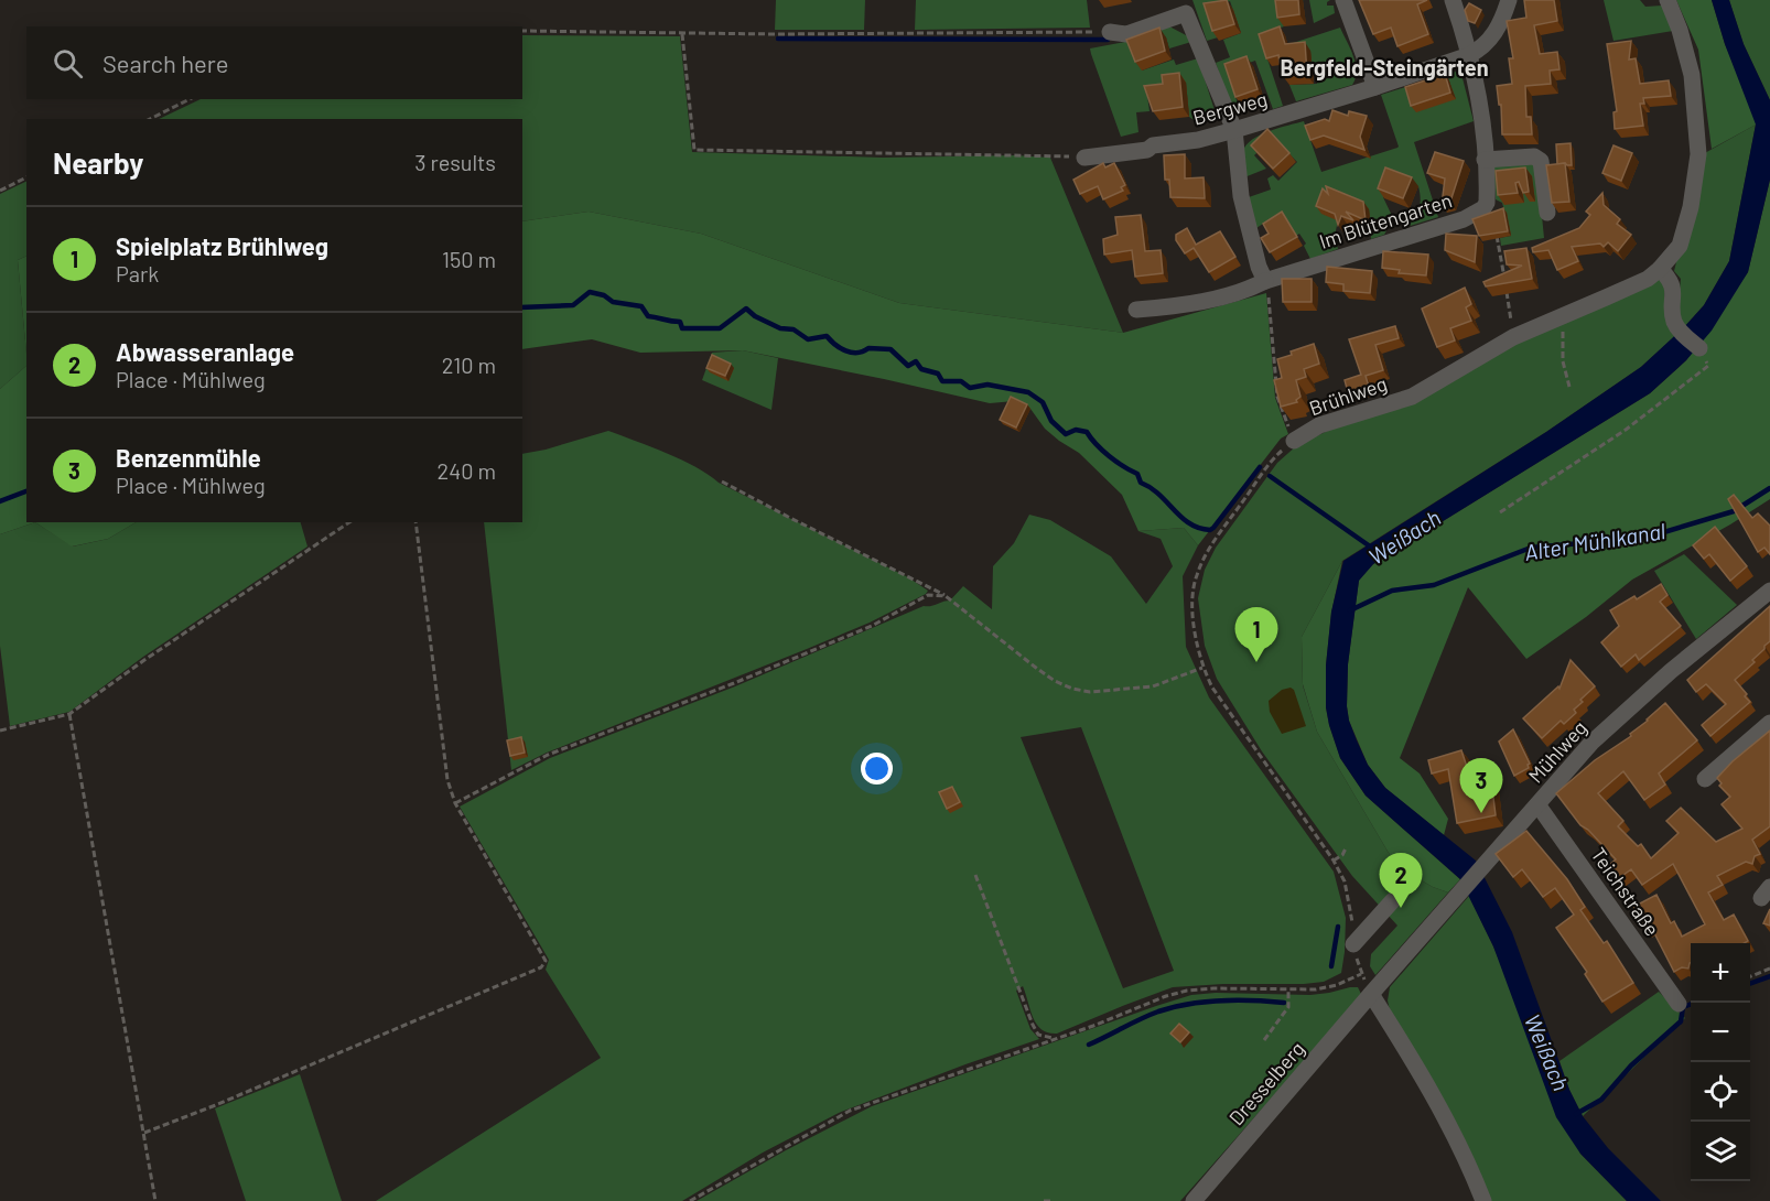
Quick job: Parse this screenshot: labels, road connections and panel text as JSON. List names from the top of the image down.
{
  "streets": {
    "street": [
      "Bergweg",
      "Im Blütengarten",
      "Brühlweg",
      "Mühlweg",
      "Teichstraße",
      "Dresselberg"
    ]
  },
  "crossings": [
    ["Bergweg", "Im Blütengarten"],
    ["Brühlweg", "Mühlweg"],
    ["Brühlweg", "Dresselberg"],
    ["Mühlweg", "Teichstraße"],
    ["Mühlweg", "Dresselberg"]
  ],
  "districts": ["Bergfeld-Steingärten"],
  "water": ["Weißach", "Alter Mühlkanal"],
  "page": {
    "search": "Search here",
    "heading": ["Nearby", "3 results"],
    "list": [
      {
        "mark": "1",
        "name": "Spielplatz Brühlweg",
        "note": "Park",
        "value": "150 m"
      },
      {
        "mark": "2",
        "name": "Abwasseranlage",
        "note": "Place · Mühlweg",
        "value": "210 m"
      },
      {
        "mark": "3",
        "name": "Benzenmühle",
        "note": "Place · Mühlweg",
        "value": "240 m"
      }
    ],
    "pins": ["1", "3", "2"],
    "map_buttons": ["+", "−"]
  }
}
